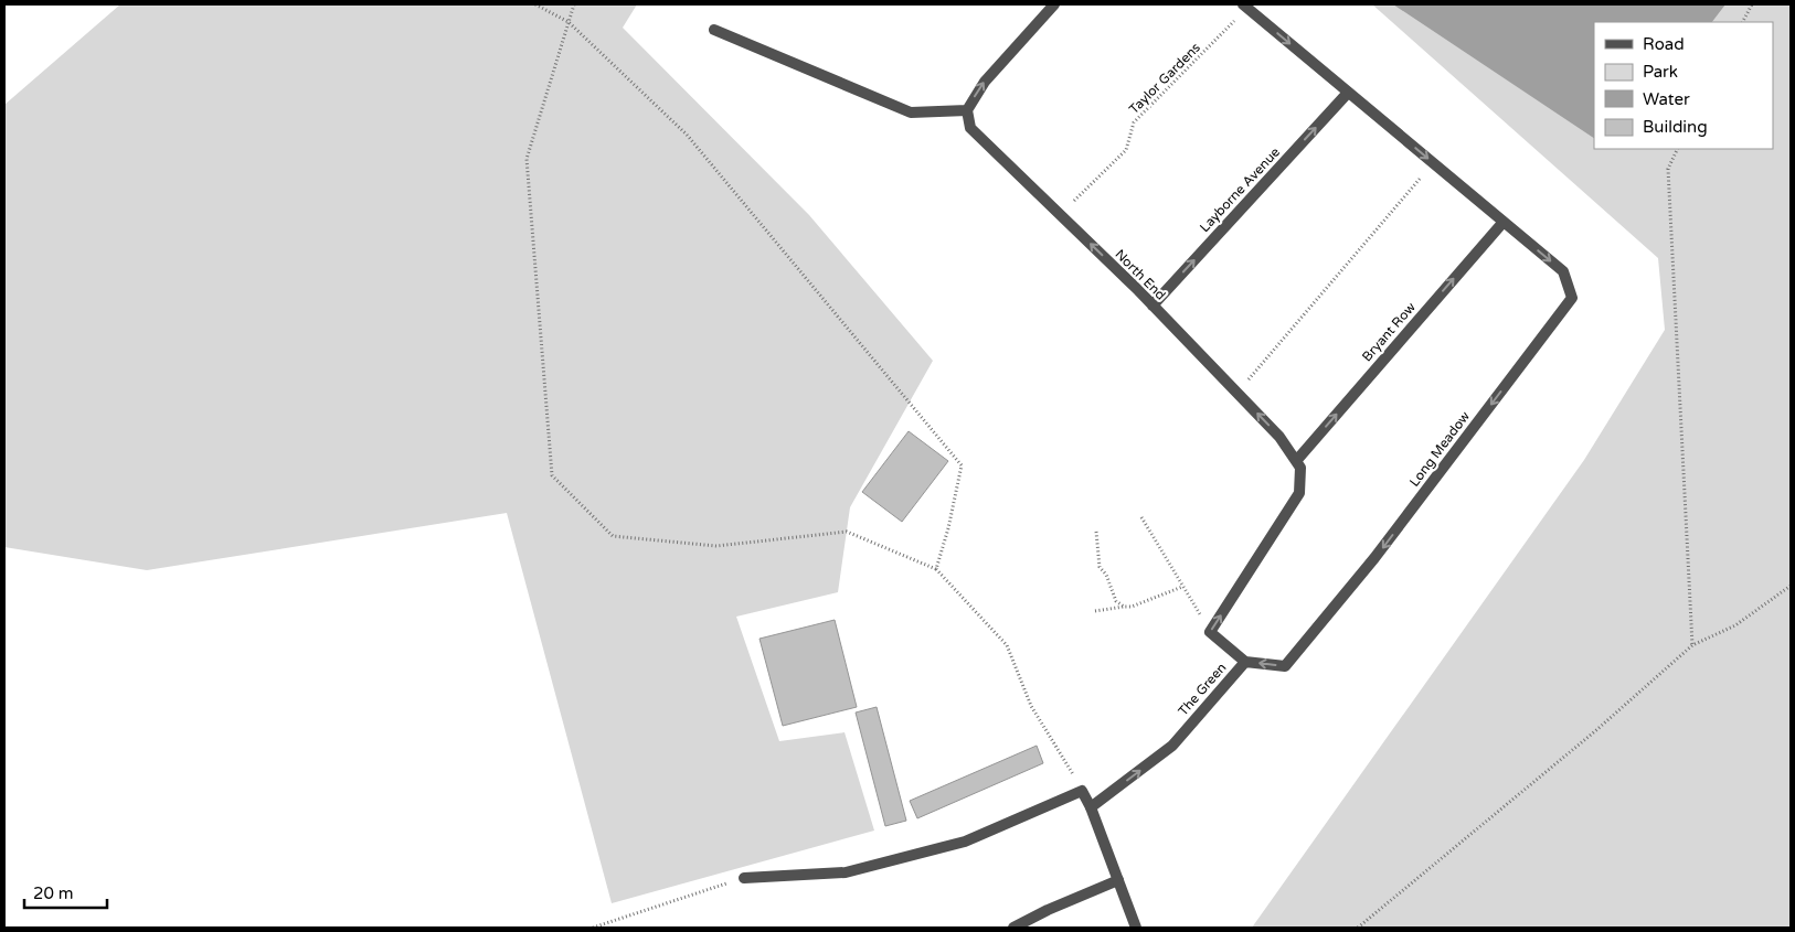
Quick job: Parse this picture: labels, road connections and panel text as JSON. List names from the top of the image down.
{
  "streets": {
    "street": [
      "Layborne Avenue",
      "North End",
      "Bryant Row",
      "Long Meadow",
      "The Green"
    ],
    "path": ["Taylor Gardens"]
  },
  "crossings": [
    ["Taylor Gardens", "North End"],
    ["Layborne Avenue", "North End"],
    ["North End", "Bryant Row"],
    ["Bryant Row", "Long Meadow"],
    ["Long Meadow", "The Green"]
  ],
  "one_way": [
    "Layborne Avenue",
    "North End",
    "Bryant Row",
    "Long Meadow",
    "The Green"
  ],
  "legend": [
    "Road",
    "Park",
    "Water",
    "Building"
  ],
  "scale_bar": "20 m"
}
